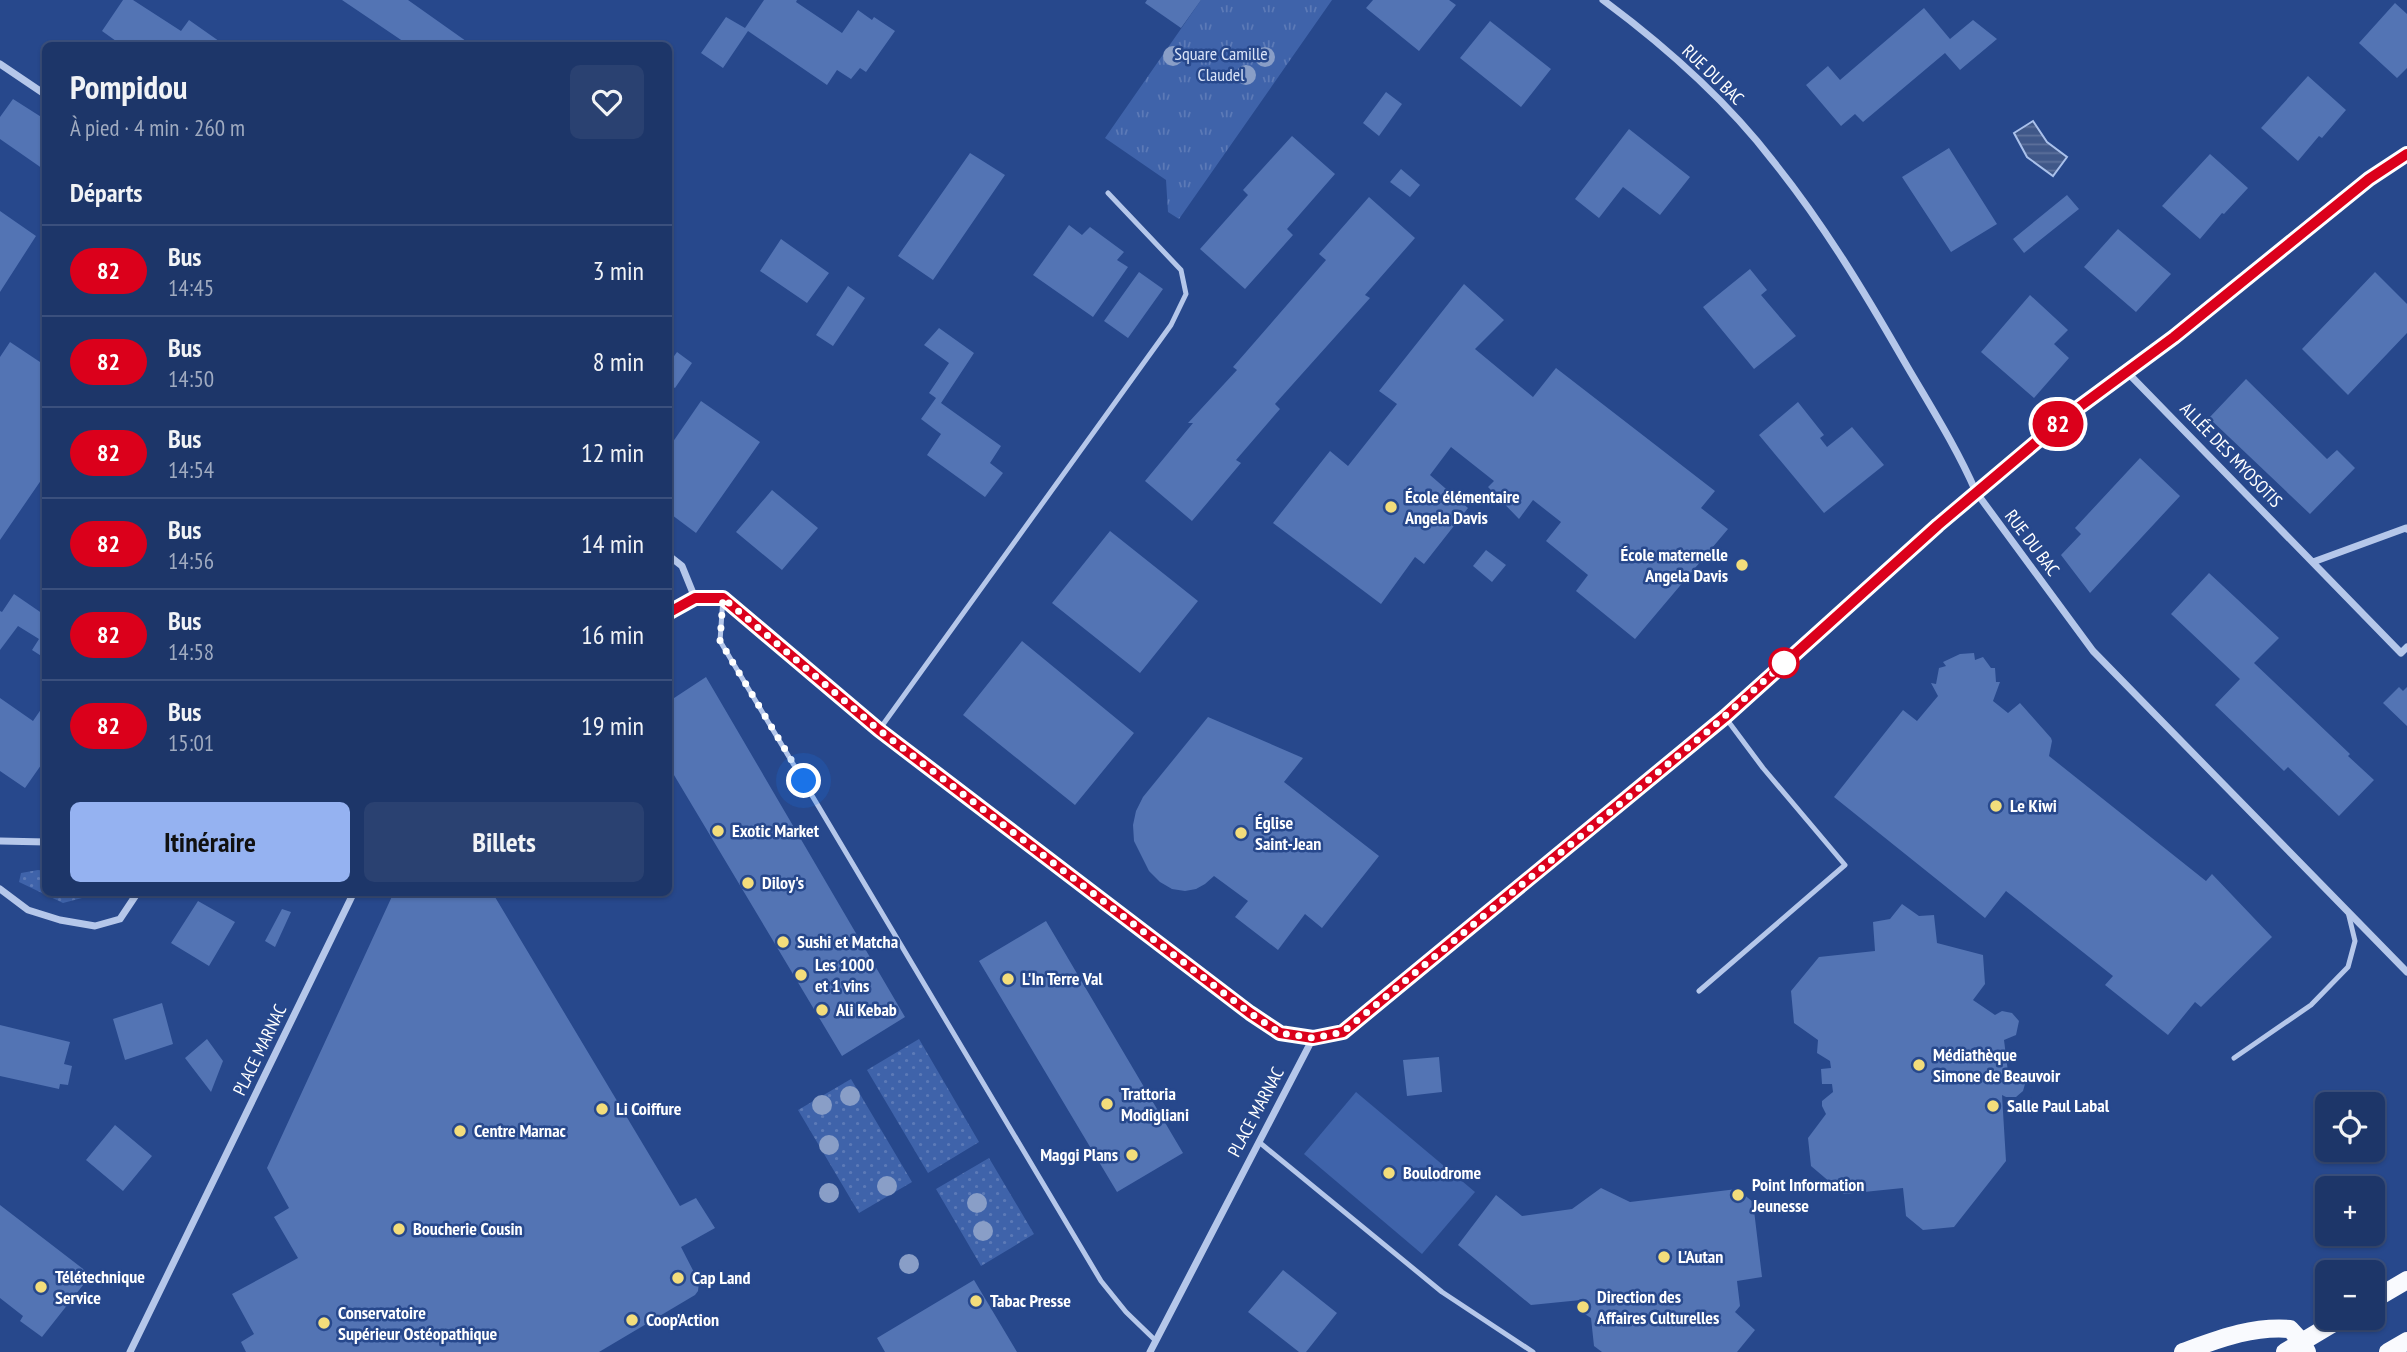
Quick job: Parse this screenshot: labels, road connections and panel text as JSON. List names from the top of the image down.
{
  "streets": {
    "street": ["RUE DU BAC", "ALLÉE DES MYOSOTIS", "PLACE MARNAC"]
  },
  "parks": ["Square Camille Claudel"],
  "places": [
    "École élémentaire Angela Davis",
    "École maternelle Angela Davis",
    "Le Kiwi",
    "Exotic Market",
    "Église Saint-Jean",
    "Diloy's",
    "Sushi et Matcha",
    "Les 1000 et 1 vins",
    "L'In Terre Val",
    "Ali Kebab",
    "Médiathèque Simone de Beauvoir",
    "Trattoria Modigliani",
    "Salle Paul Labal",
    "Li Coiffure",
    "Centre Marnac",
    "Maggi Plans",
    "Boulodrome",
    "Point Information Jeunesse",
    "Boucherie Cousin",
    "L'Autan",
    "Cap Land",
    "Télétechnique Service",
    "Tabac Presse",
    "Direction des Affaires Culturelles",
    "Coop'Action",
    "Conservatoire Supérieur Ostéopathique"
  ],
  "lines": ["bus line 82"],
  "page": {
    "on_map": "82",
    "heading": [
      ["Pompidou", "À pied · 4 min · 260 m"],
      "Départs"
    ],
    "list": [
      {
        "mark": "82",
        "name": "Bus",
        "note": "14:45",
        "value": "3 min"
      },
      {
        "mark": "82",
        "name": "Bus",
        "note": "14:50",
        "value": "8 min"
      },
      {
        "mark": "82",
        "name": "Bus",
        "note": "14:54",
        "value": "12 min"
      },
      {
        "mark": "82",
        "name": "Bus",
        "note": "14:56",
        "value": "14 min"
      },
      {
        "mark": "82",
        "name": "Bus",
        "note": "14:58",
        "value": "16 min"
      },
      {
        "mark": "82",
        "name": "Bus",
        "note": "15:01",
        "value": "19 min"
      }
    ],
    "buttons": ["Itinéraire", "Billets"],
    "map_buttons": ["+", "−"]
  }
}
